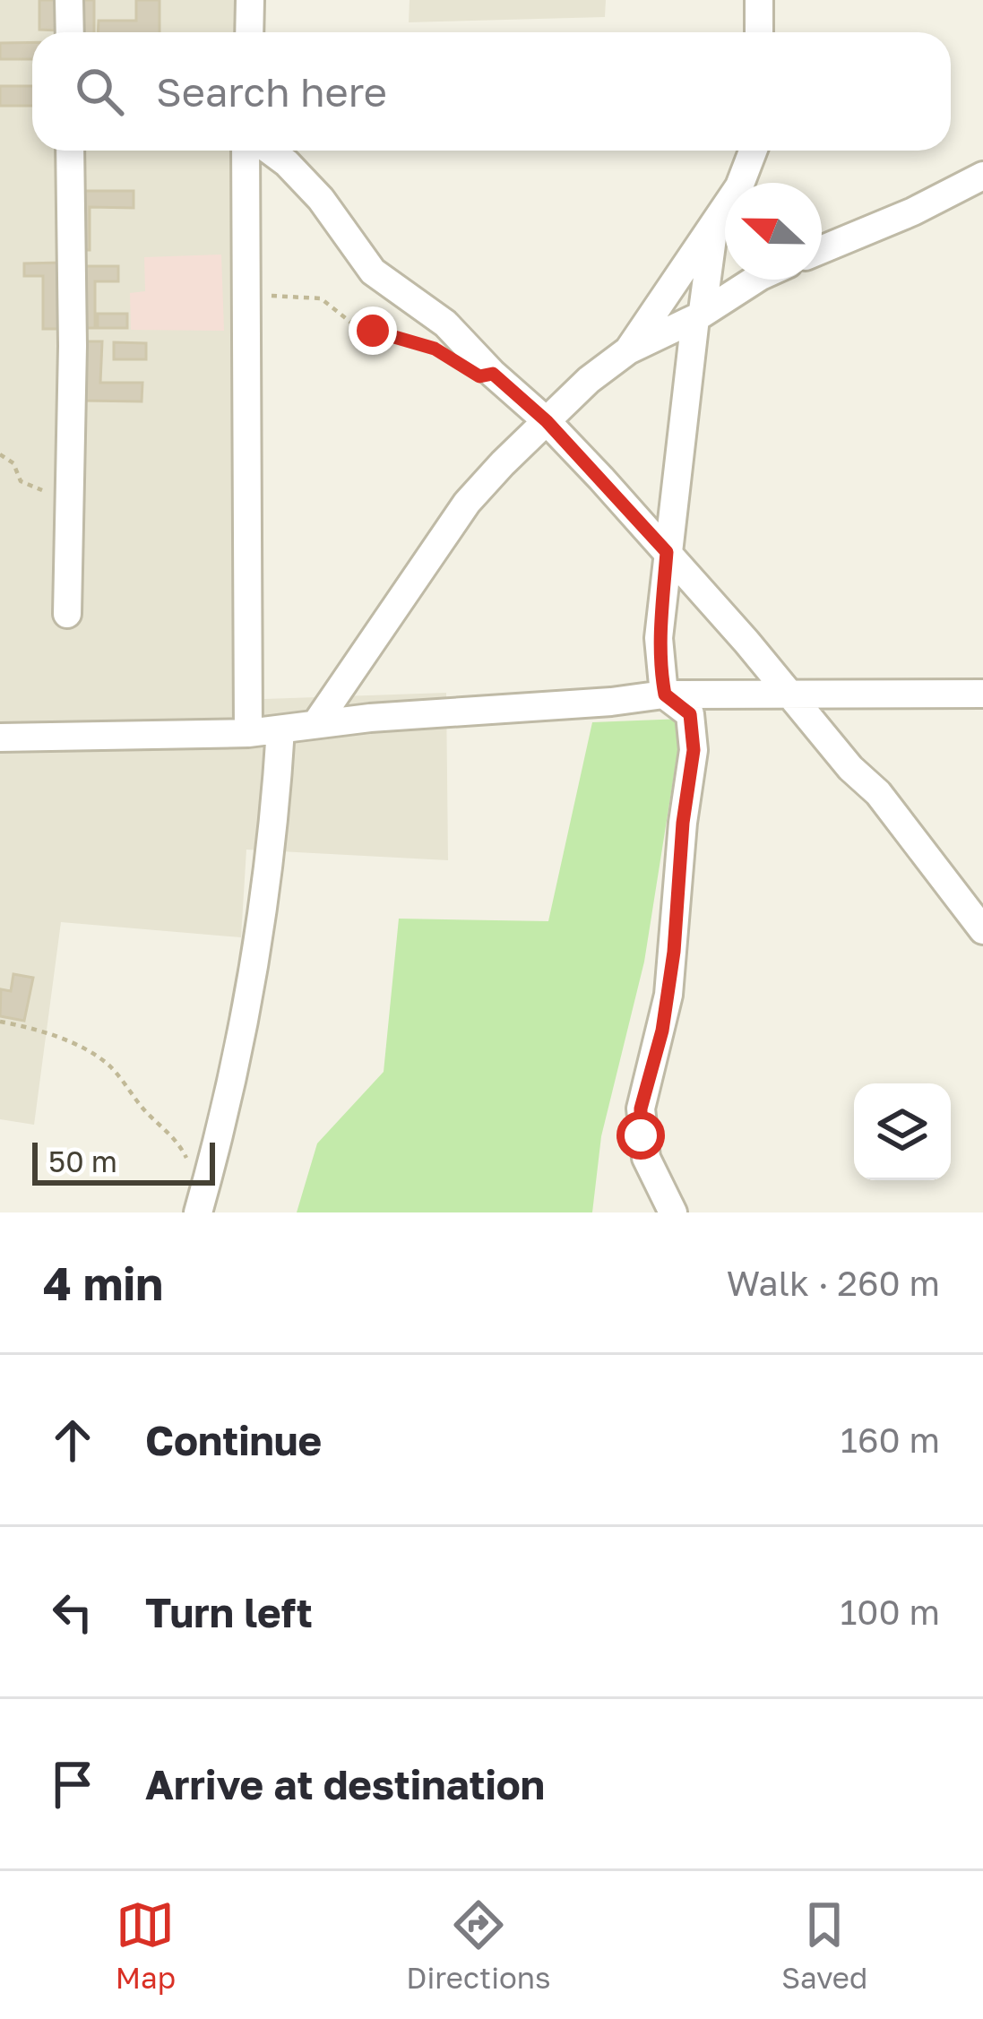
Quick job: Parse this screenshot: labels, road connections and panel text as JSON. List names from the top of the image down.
{
  "scale_bar": "50 m",
  "north": "left",
  "page": {
    "search": "Search here",
    "scale": "50 m",
    "heading": ["4 min", "Walk · 260 m"],
    "list": [
      ["Continue", "160 m"],
      ["Turn left", "100 m"],
      "Arrive at destination"
    ],
    "nav": ["Map", "Directions", "Saved"]
  }
}
